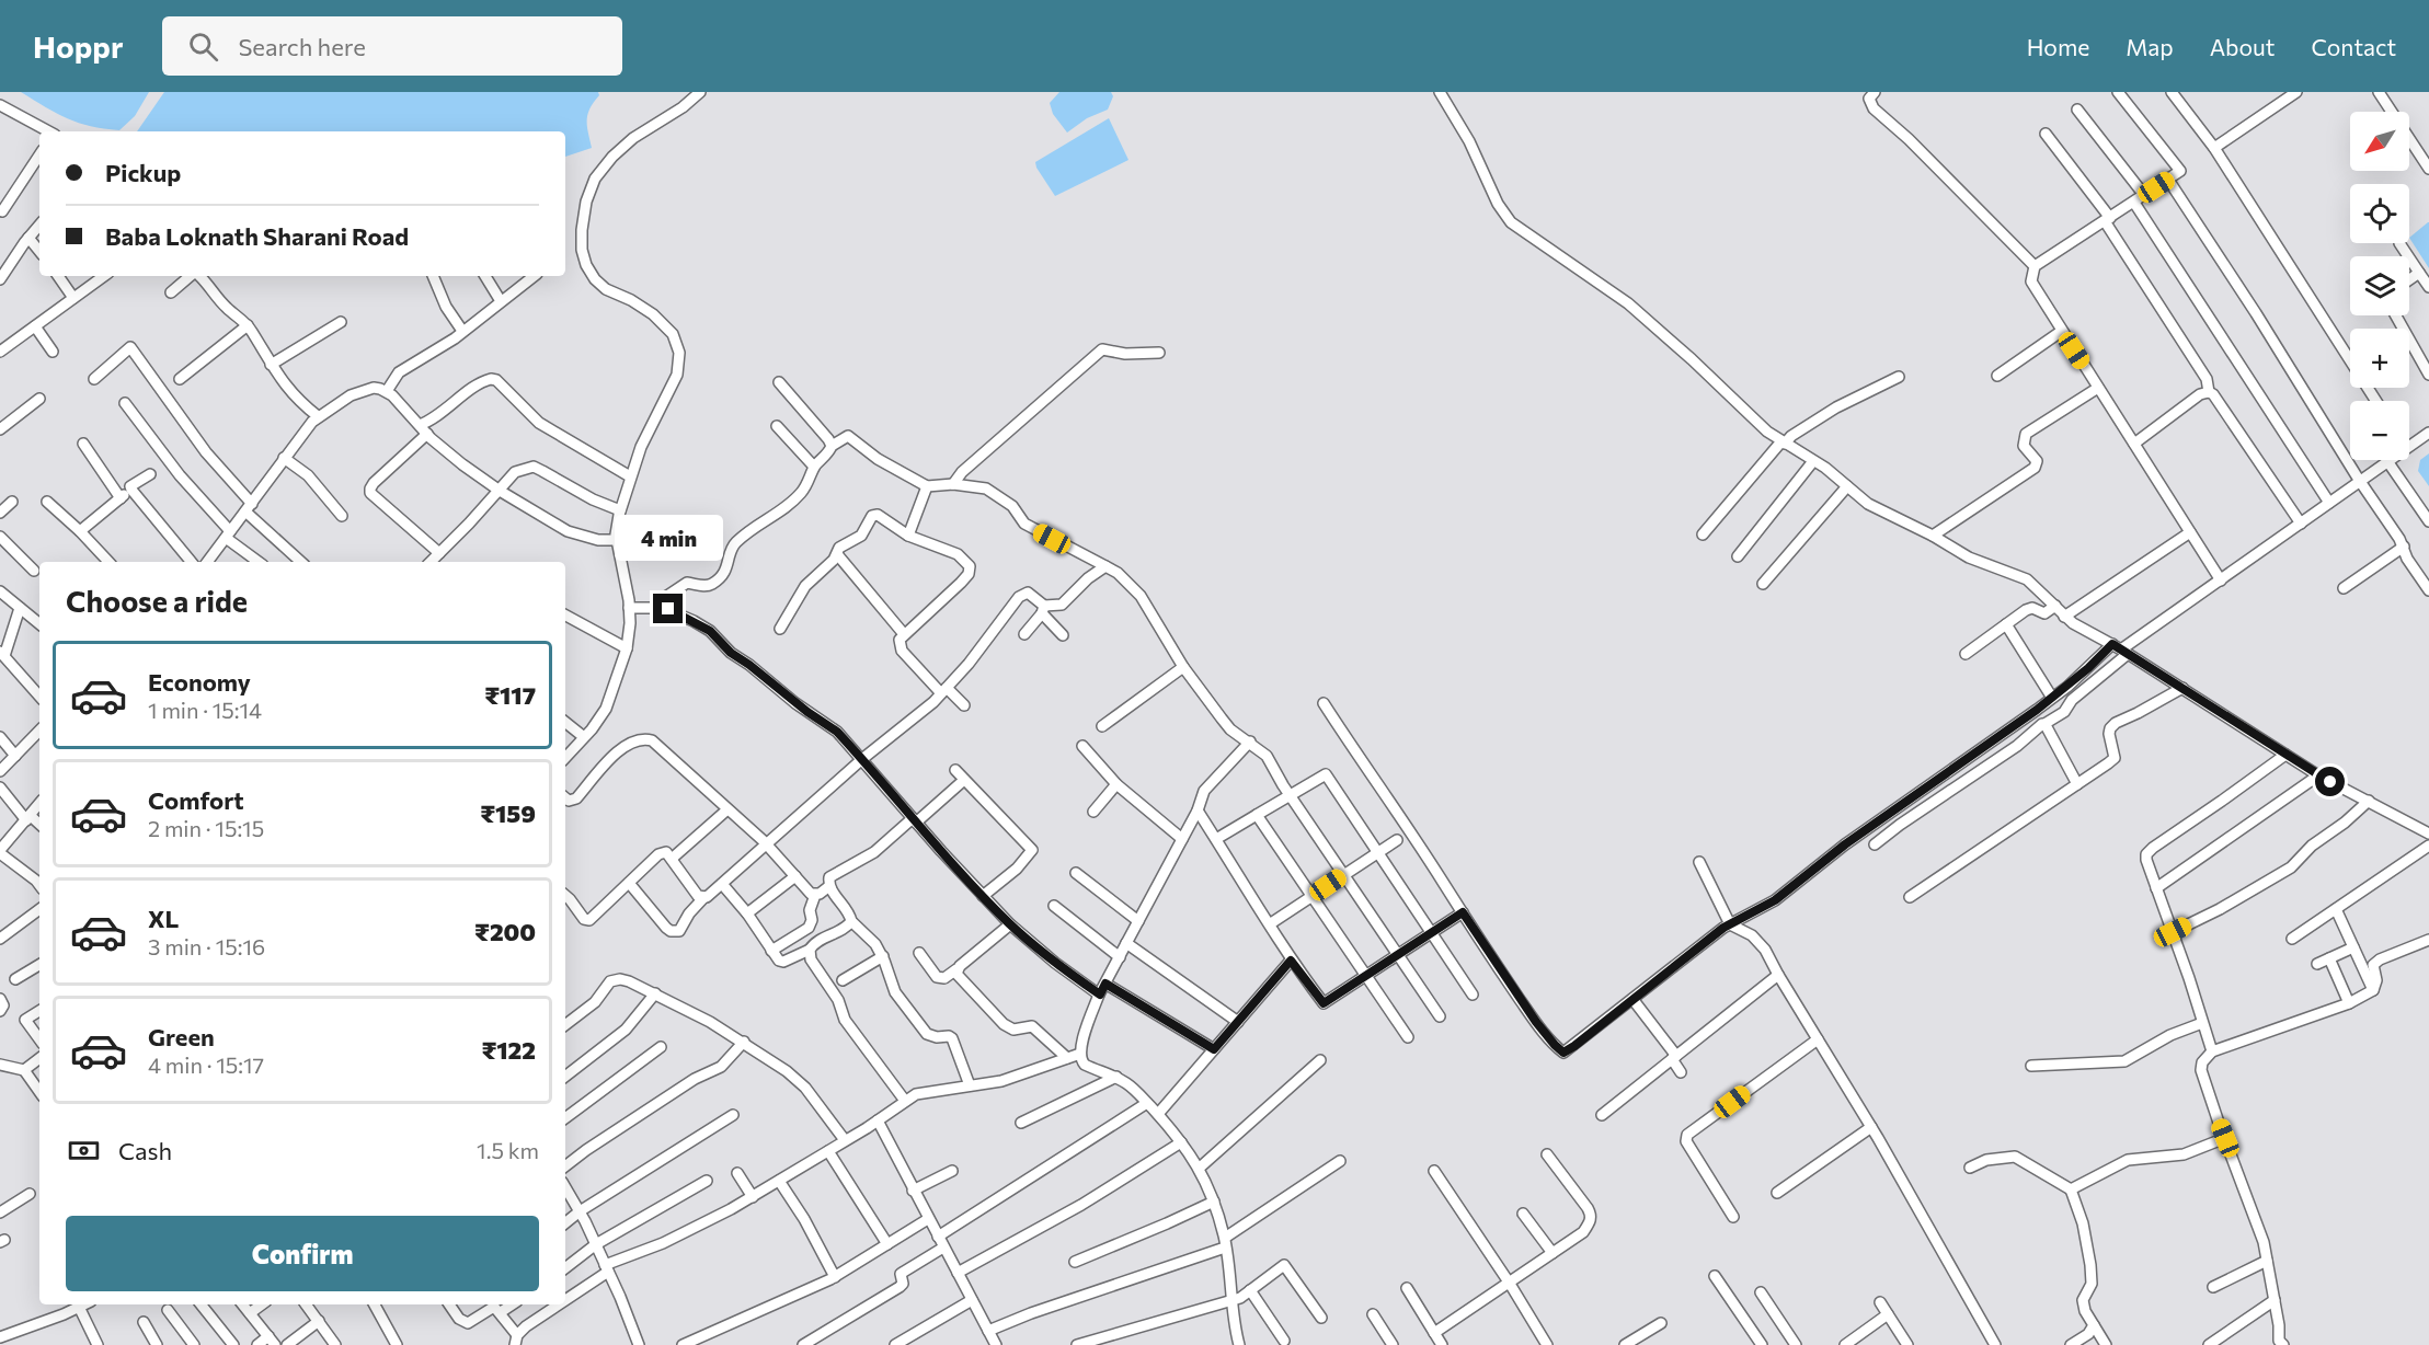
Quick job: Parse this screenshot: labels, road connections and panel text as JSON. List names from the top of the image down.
{
  "north": "bottom left",
  "page": {
    "header": "Hoppr",
    "search": "Search here",
    "nav": [
      "Home",
      "Map",
      "About",
      "Contact"
    ],
    "map_buttons": ["+", "−"],
    "banner": ["Pickup", "Baba Loknath Sharani Road"],
    "bubble": "4 min",
    "heading": "Choose a ride",
    "list": [
      {
        "name": "Economy",
        "note": "1 min · 15:14",
        "value": "₹117"
      },
      {
        "name": "Comfort",
        "note": "2 min · 15:15",
        "value": "₹159"
      },
      {
        "name": "XL",
        "note": "3 min · 15:16",
        "value": "₹200"
      },
      {
        "name": "Green",
        "note": "4 min · 15:17",
        "value": "₹122"
      }
    ],
    "pay": ["Cash", "1.5 km"],
    "buttons": "Confirm"
  }
}
